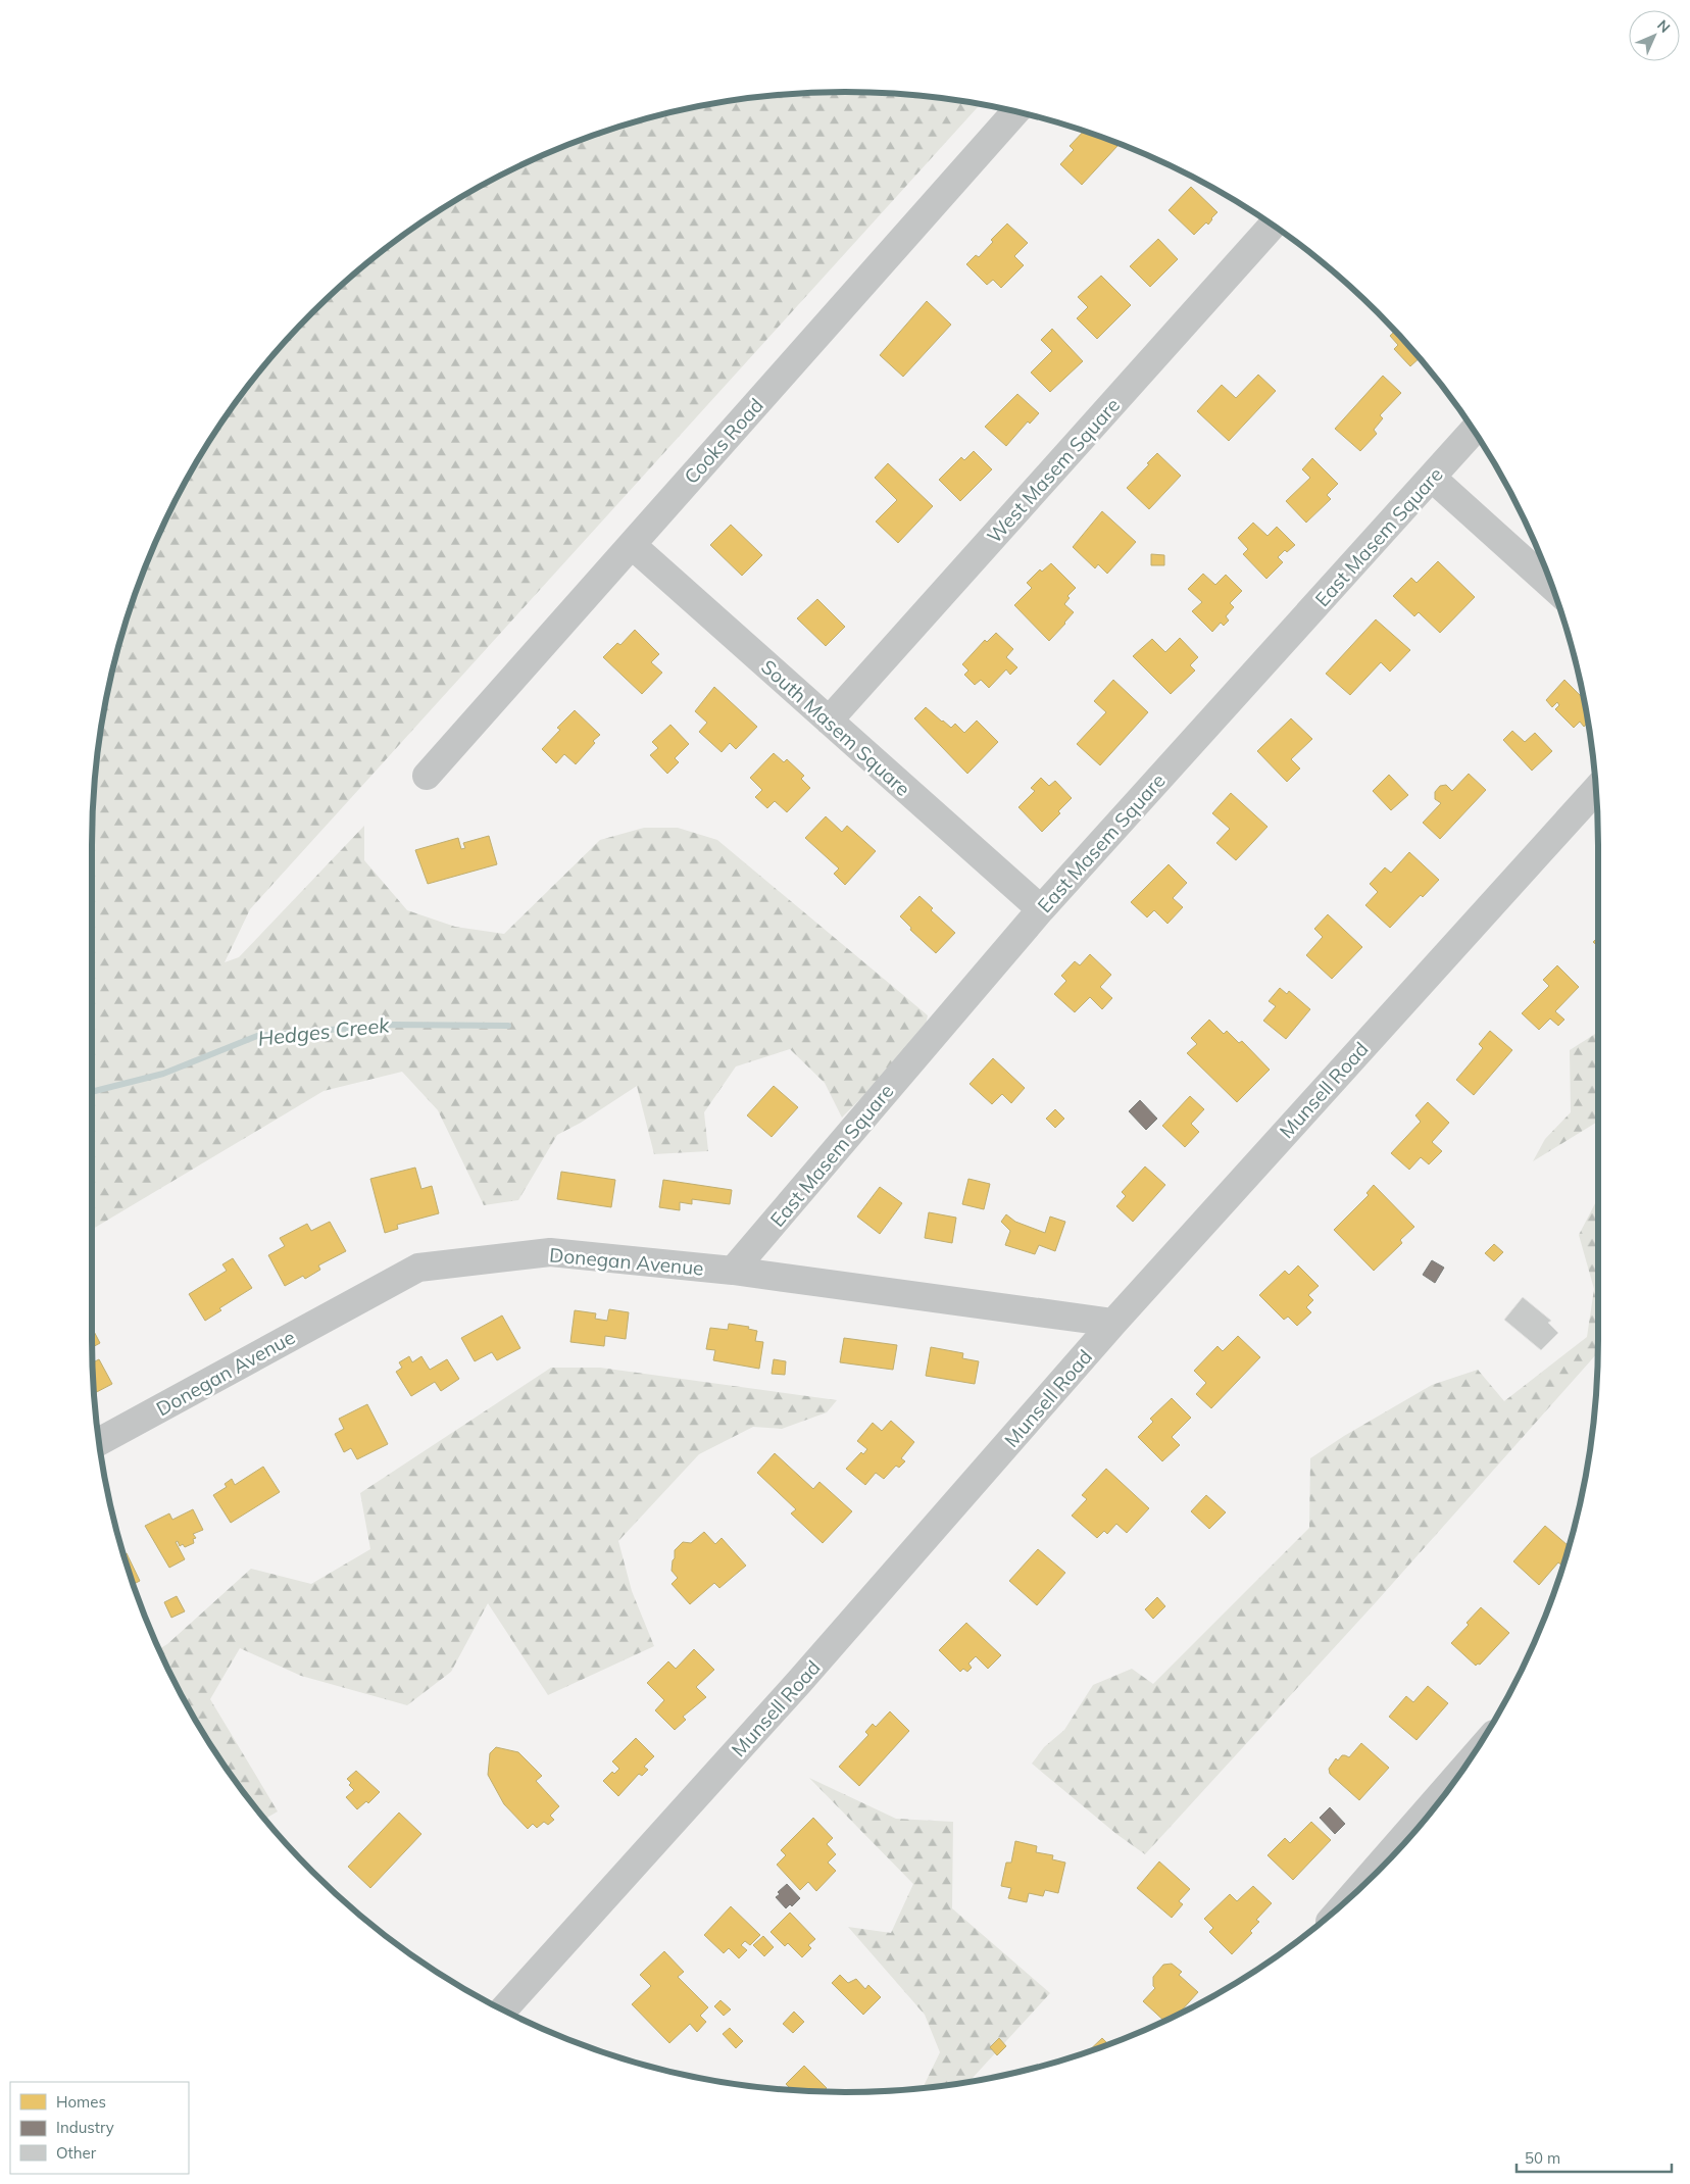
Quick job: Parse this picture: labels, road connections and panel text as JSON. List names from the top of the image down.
{
  "streets": {
    "street": [
      "Cooks Road",
      "West Masem Square",
      "East Masem Square",
      "South Masem Square",
      "Munsell Road",
      "Donegan Avenue"
    ]
  },
  "crossings": [
    ["Cooks Road", "South Masem Square"],
    ["West Masem Square", "South Masem Square"],
    ["East Masem Square", "South Masem Square"],
    ["East Masem Square", "Donegan Avenue"],
    ["Munsell Road", "Donegan Avenue"]
  ],
  "water": ["Hedges Creek"],
  "legend": ["Homes", "Industry", "Other"],
  "scale_bar": "50 m",
  "north": "top right"
}
